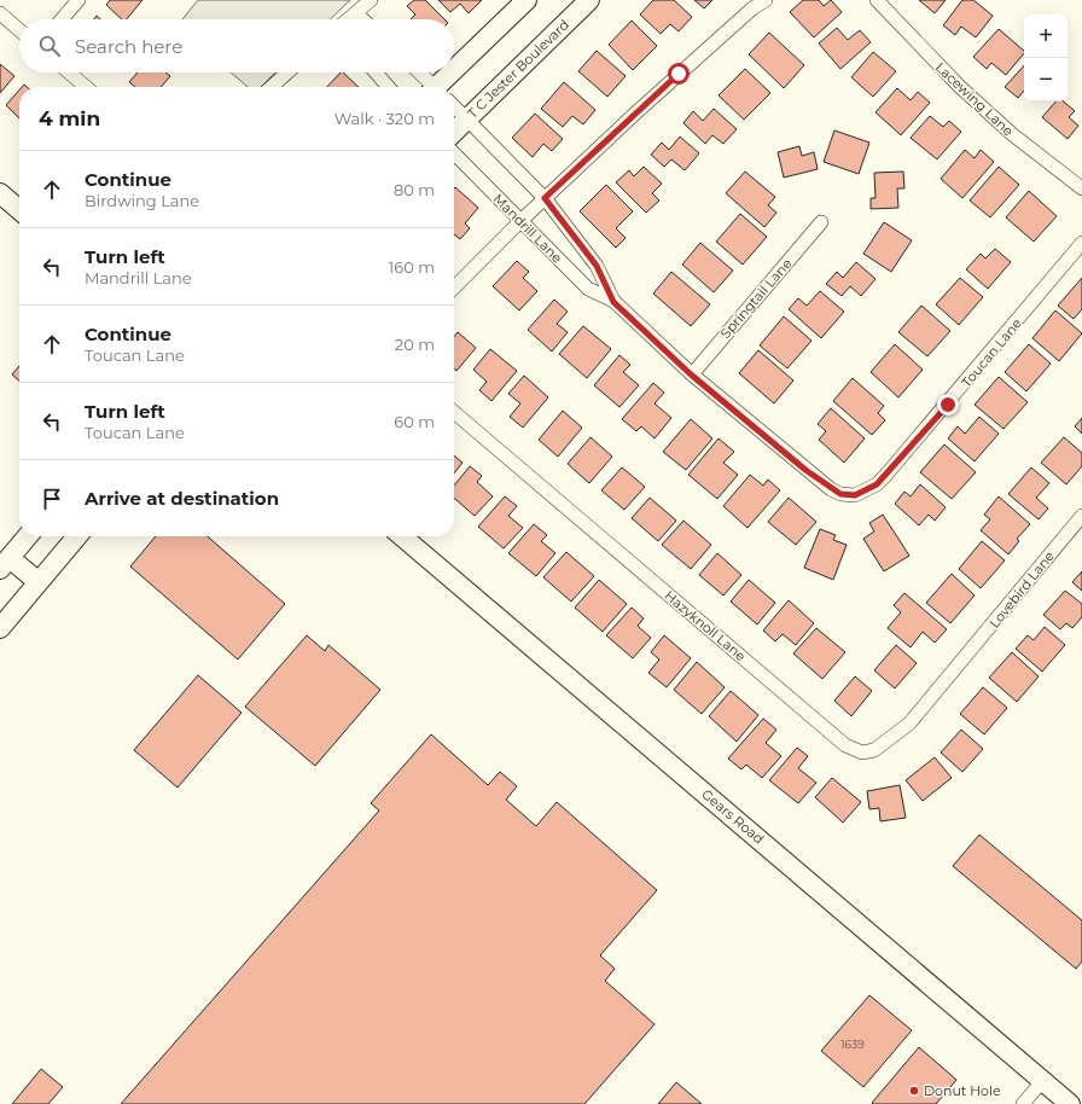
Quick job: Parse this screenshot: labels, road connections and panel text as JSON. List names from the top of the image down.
{
  "streets": {
    "main road": ["T C Jester Boulevard", "Gears Road"],
    "street": [
      "Lacewing Lane",
      "Mandrill Lane",
      "Springtail Lane",
      "Toucan Lane",
      "Lovebird Lane",
      "Hazyknoll Lane"
    ]
  },
  "crossings": [
    ["T C Jester Boulevard", "Mandrill Lane"],
    ["Mandrill Lane", "Springtail Lane"],
    ["Mandrill Lane", "Toucan Lane"],
    ["Lovebird Lane", "Hazyknoll Lane"]
  ],
  "places": ["Donut Hole"],
  "house_numbers": ["1639"],
  "page": {
    "map_buttons": ["+", "−"],
    "search": "Search here",
    "heading": ["4 min", "Walk · 320 m"],
    "list": [
      ["Continue", "Birdwing Lane", "80 m"],
      ["Turn left", "Mandrill Lane", "160 m"],
      ["Continue", "Toucan Lane", "20 m"],
      ["Turn left", "Toucan Lane", "60 m"],
      "Arrive at destination"
    ]
  }
}
